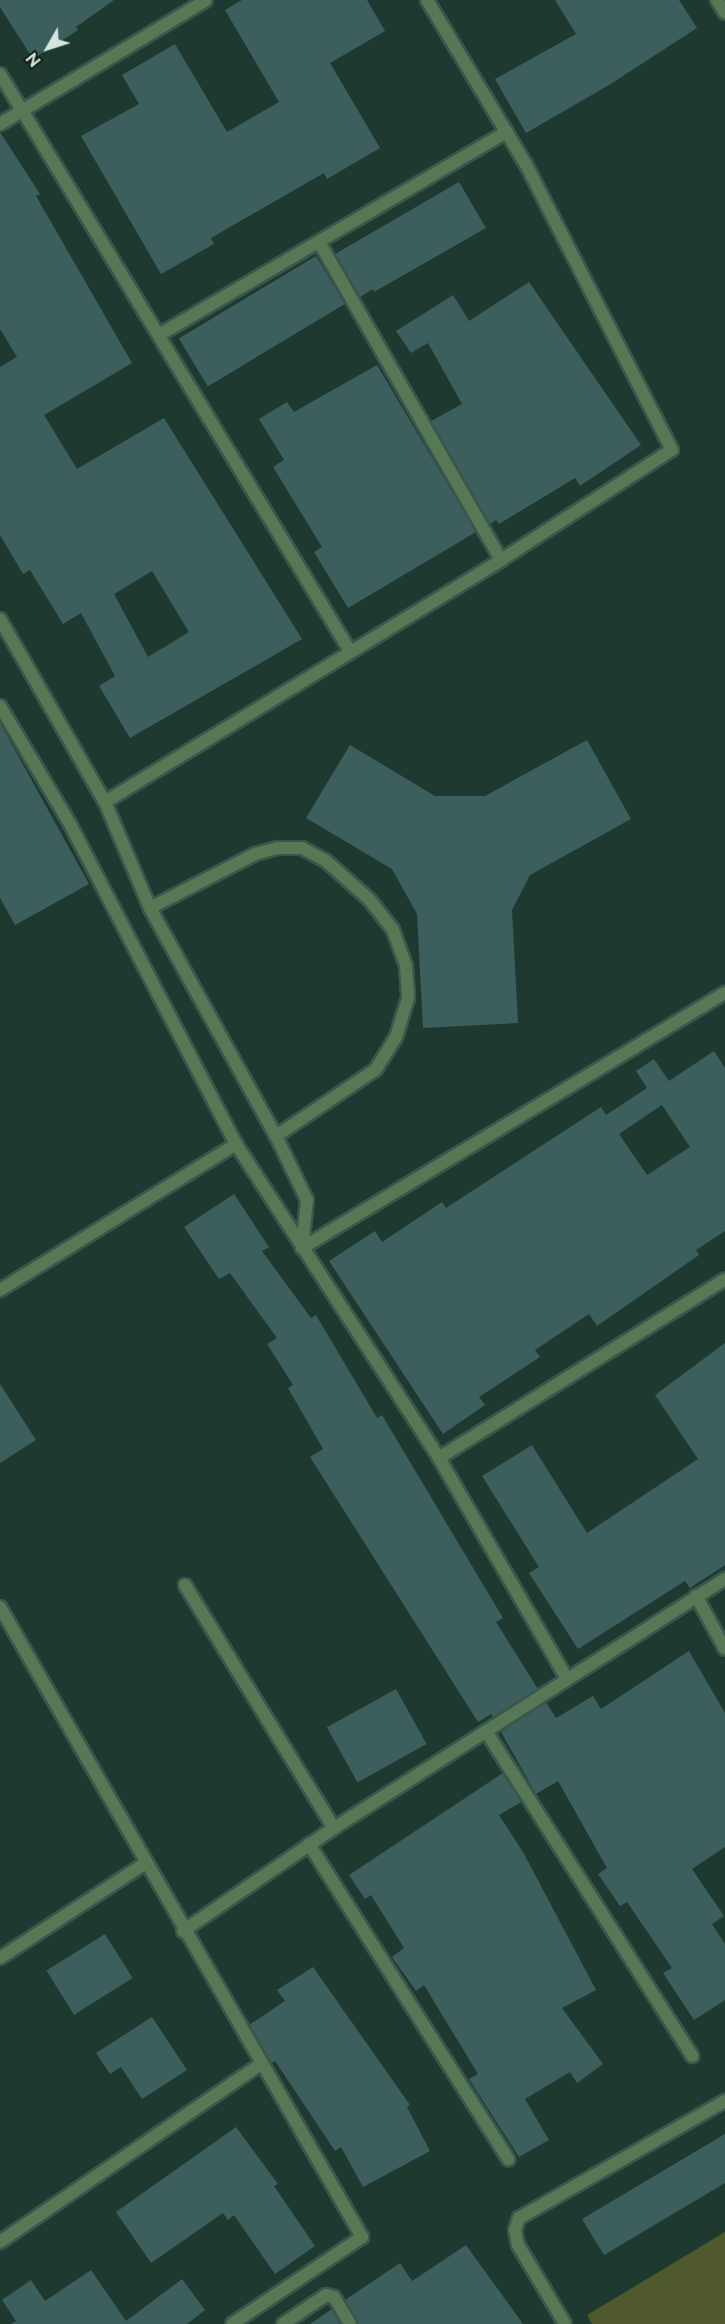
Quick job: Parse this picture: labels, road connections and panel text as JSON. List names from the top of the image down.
{
  "north": "bottom left"
}
